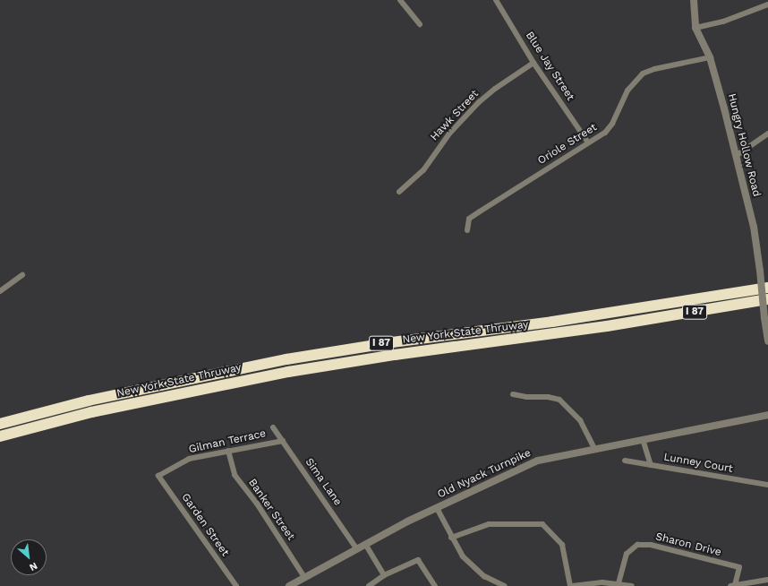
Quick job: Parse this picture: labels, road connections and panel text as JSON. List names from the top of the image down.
{
  "streets": {
    "highway": ["I 87", "New York State Thruway"],
    "street": [
      "Blue Jay Street",
      "Hawk Street",
      "Oriole Street",
      "Hungry Hollow Road",
      "Gilman Terrace",
      "Lunney Court",
      "Old Nyack Turnpike",
      "Sima Lane",
      "Banker Street",
      "Garden Street",
      "Sharon Drive"
    ]
  },
  "crossings": [
    ["Blue Jay Street", "Hawk Street"],
    ["Blue Jay Street", "Oriole Street"],
    ["Oriole Street", "Hungry Hollow Road"],
    ["Gilman Terrace", "Sima Lane"],
    ["Gilman Terrace", "Banker Street"],
    ["Gilman Terrace", "Garden Street"],
    ["Old Nyack Turnpike", "Sima Lane"],
    ["Old Nyack Turnpike", "Banker Street"]
  ],
  "north": "bottom right"
}
